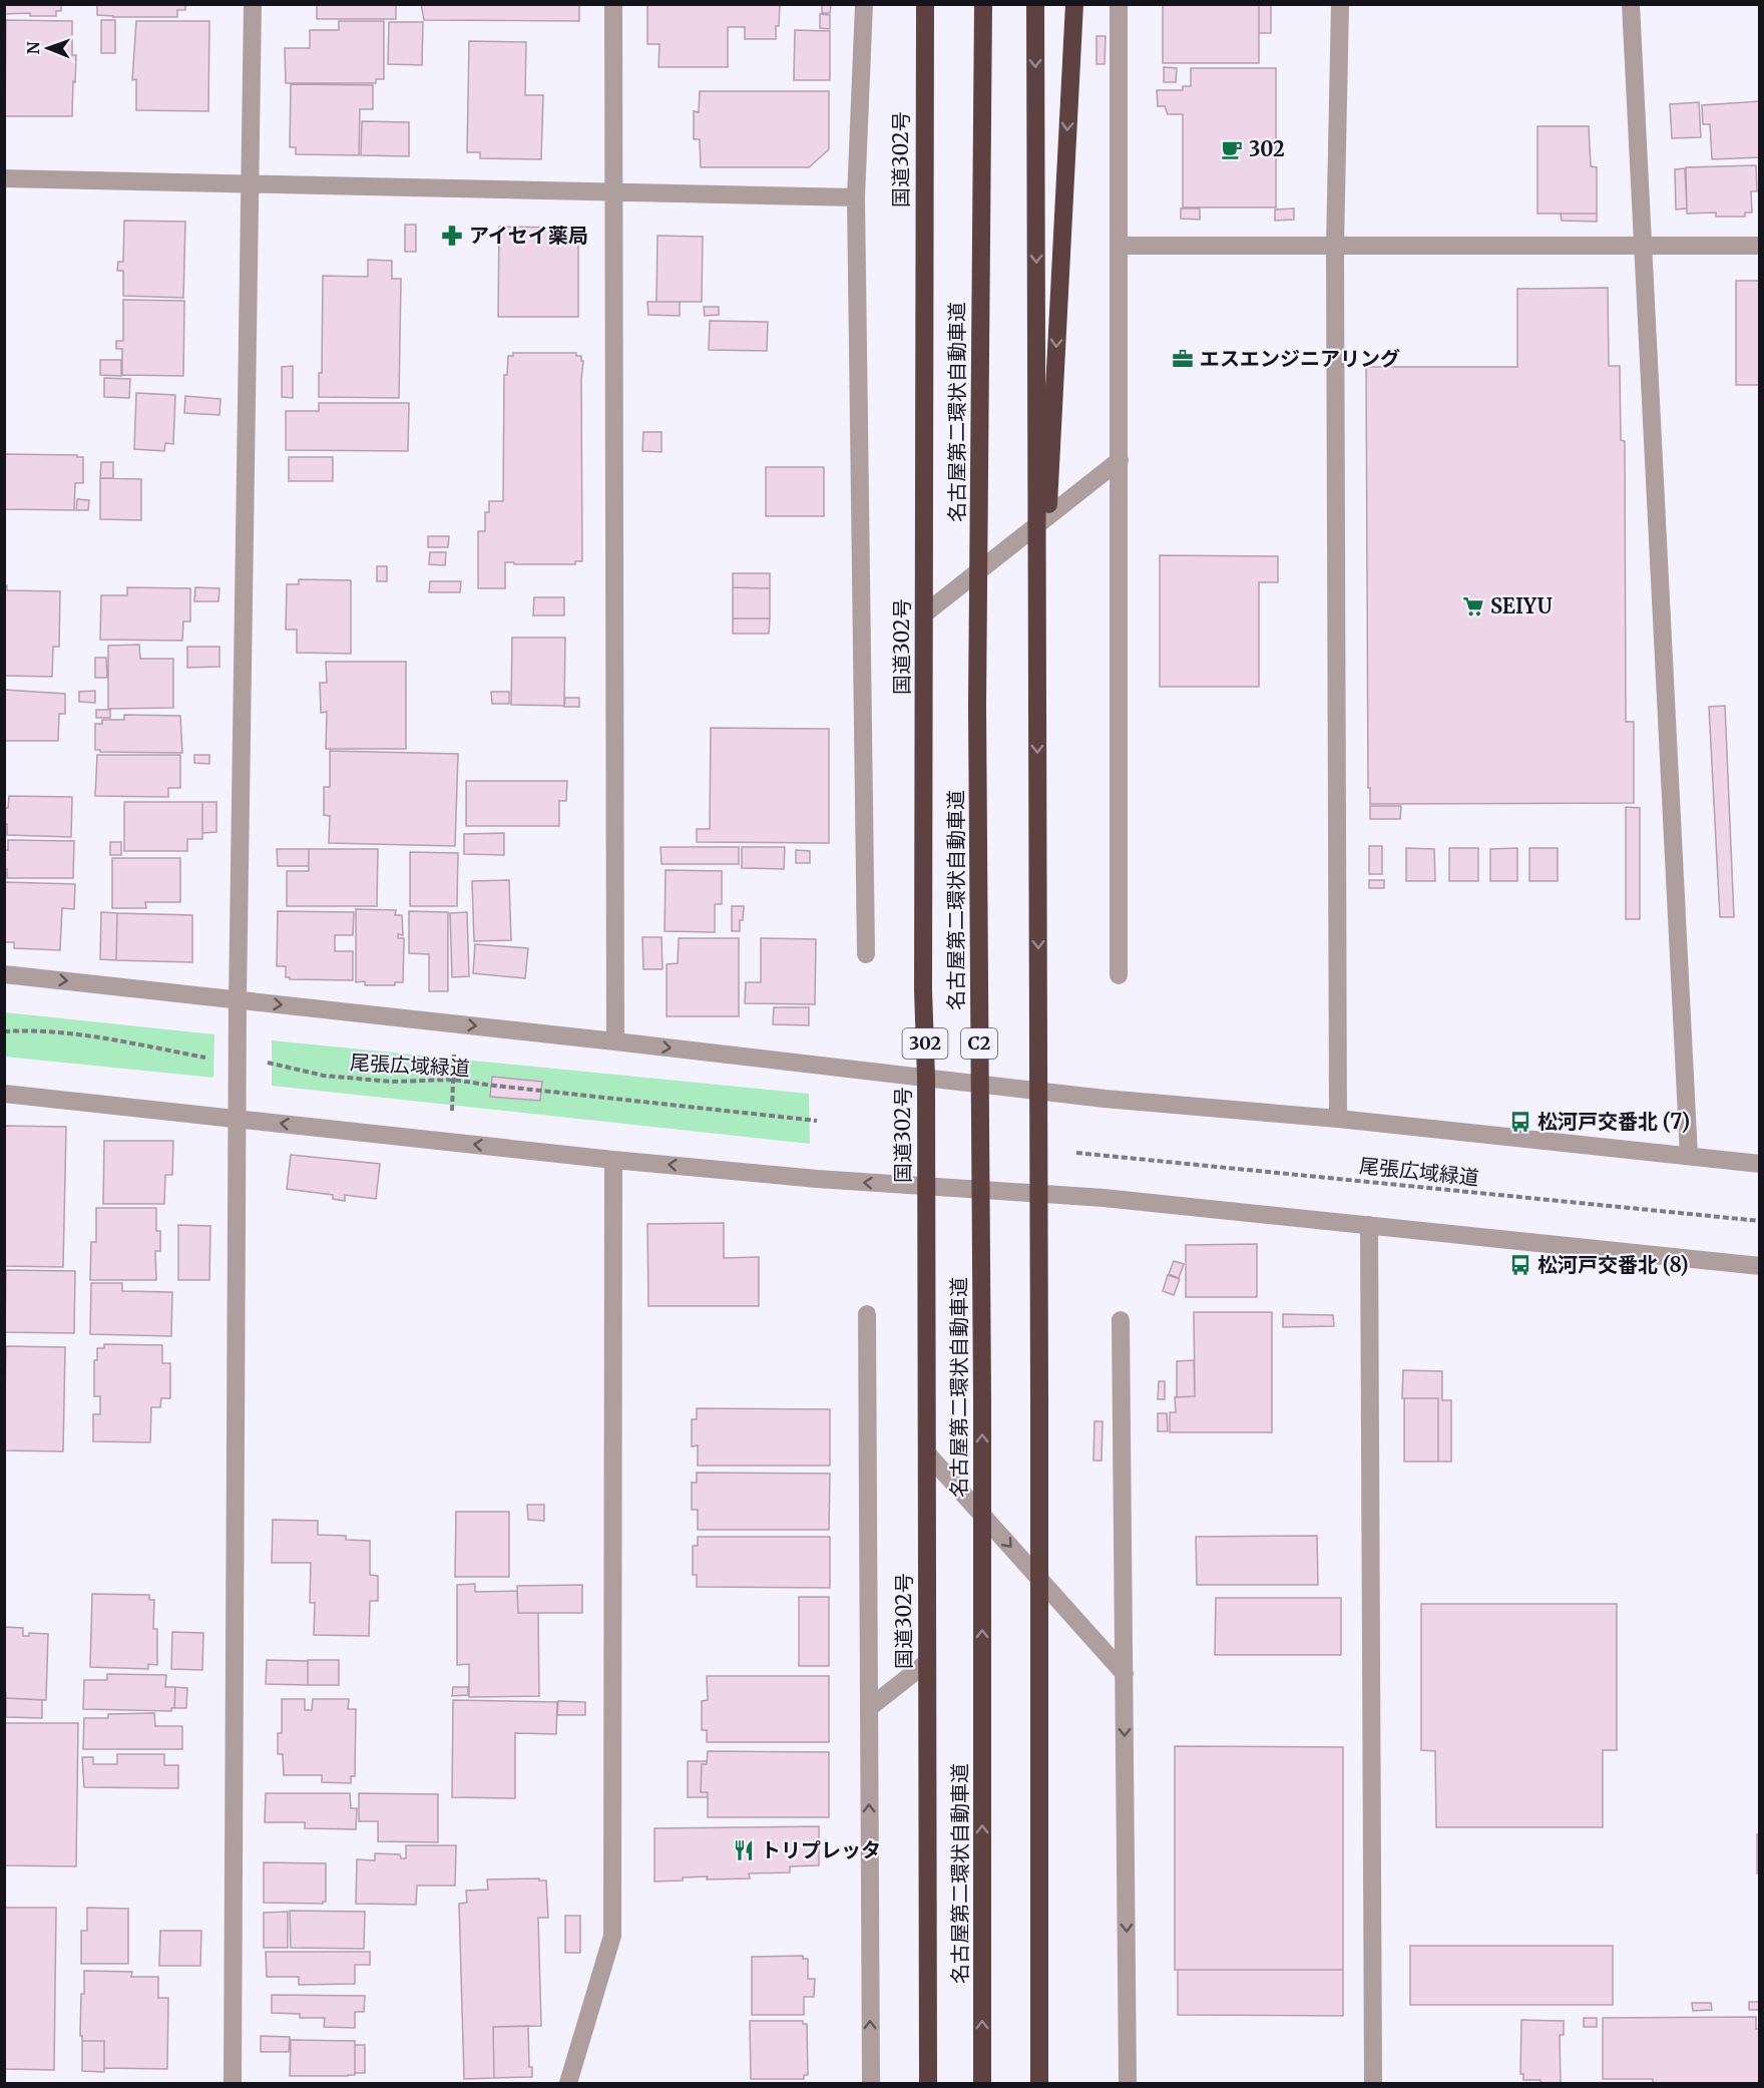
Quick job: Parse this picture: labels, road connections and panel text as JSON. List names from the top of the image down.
{
  "streets": {
    "highway": [
      "国道302号",
      "名古屋第二環状自動車道",
      "302",
      "C2"
    ],
    "path": ["尾張広域緑道"]
  },
  "places": {
    "cafe": ["302"],
    "pharmacy": ["アイセイ薬局"],
    "office": ["エスエンジニアリング"],
    "supermarket": ["SEIYU"],
    "bus stop": ["松河戸交番北 (7)", "松河戸交番北 (8)"],
    "restaurant": ["トリプレッタ"]
  },
  "north": "left"
}
